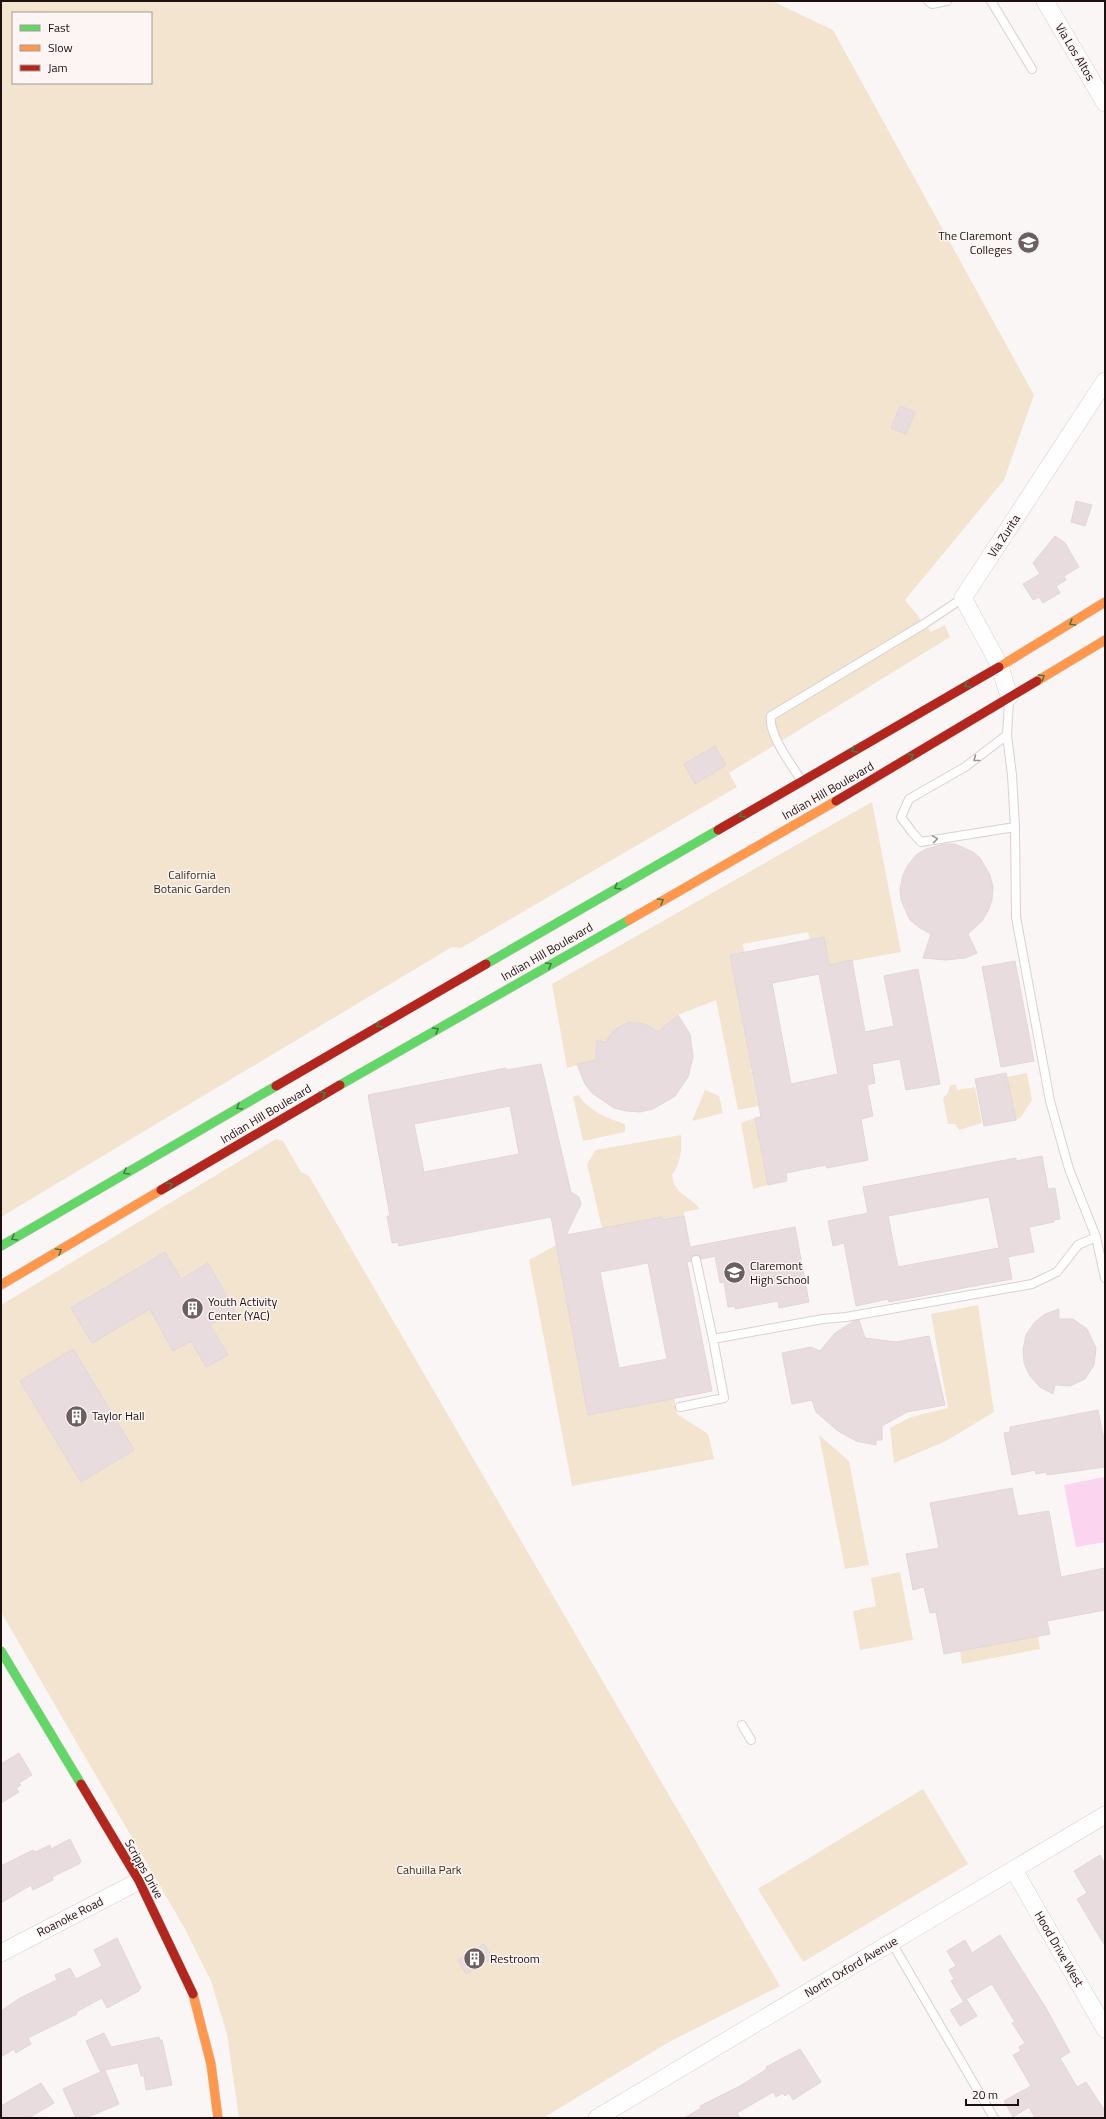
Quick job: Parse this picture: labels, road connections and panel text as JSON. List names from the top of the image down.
{
  "streets": {
    "main road": ["Indian Hill Boulevard", "Scripps Drive"],
    "street": [
      "Via Los Altos",
      "Via Zurita",
      "Roanoke Road",
      "Hood Drive West",
      "North Oxford Avenue"
    ]
  },
  "crossings": [
    ["Scripps Drive", "Roanoke Road"],
    ["Hood Drive West", "North Oxford Avenue"]
  ],
  "parks": ["California Botanic Garden", "Cahuilla Park"],
  "places": {
    "school or university": ["The Claremont Colleges", "Claremont High School"],
    "building": ["Youth Activity Center (YAC)", "Taylor Hall", "Restroom"]
  },
  "legend": ["Fast", "Slow", "Jam"],
  "scale_bar": "20 m"
}
